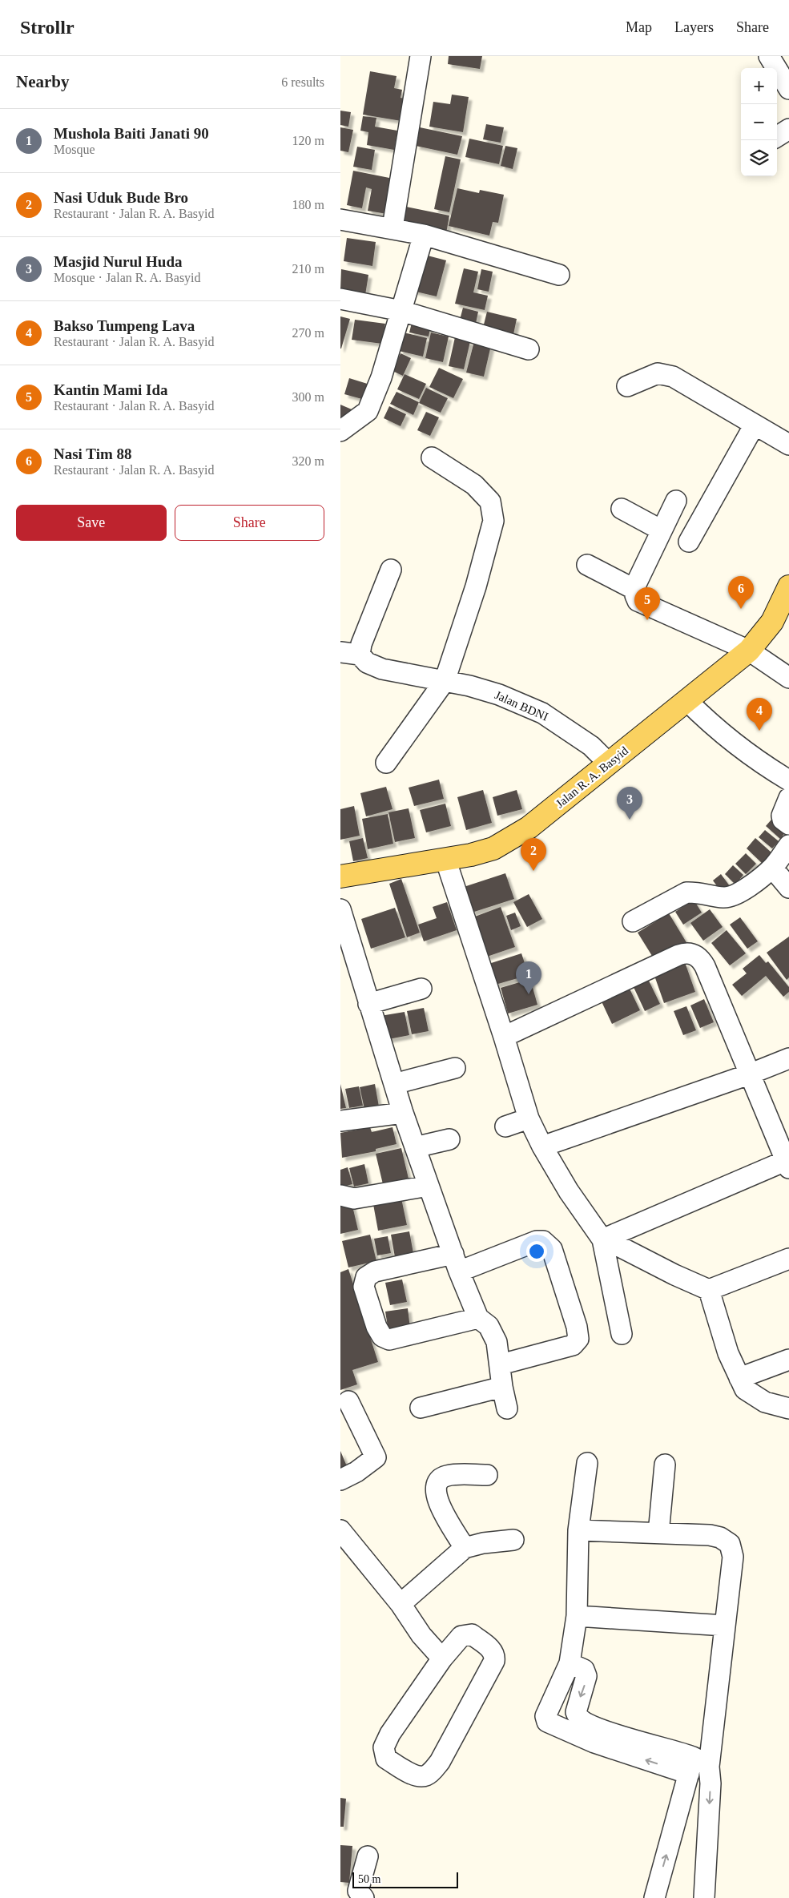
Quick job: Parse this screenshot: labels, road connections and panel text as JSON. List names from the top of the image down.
{
  "streets": {
    "main road": ["Jalan R. A. Basyid"],
    "street": ["Jalan BDNI"]
  },
  "crossings": [
    ["Jalan BDNI", "Jalan R. A. Basyid"]
  ],
  "scale_bar": "50 m",
  "page": {
    "header": "Strollr",
    "nav": ["Map", "Layers", "Share"],
    "heading": ["Nearby", "6 results"],
    "map_buttons": ["+", "−"],
    "list": [
      {
        "mark": "1",
        "name": "Mushola Baiti Janati 90",
        "note": "Mosque",
        "value": "120 m"
      },
      {
        "mark": "2",
        "name": "Nasi Uduk Bude Bro",
        "note": "Restaurant · Jalan R. A. Basyid",
        "value": "180 m"
      },
      {
        "mark": "3",
        "name": "Masjid Nurul Huda",
        "note": "Mosque · Jalan R. A. Basyid",
        "value": "210 m"
      },
      {
        "mark": "4",
        "name": "Bakso Tumpeng Lava",
        "note": "Restaurant · Jalan R. A. Basyid",
        "value": "270 m"
      },
      {
        "mark": "5",
        "name": "Kantin Mami Ida",
        "note": "Restaurant · Jalan R. A. Basyid",
        "value": "300 m"
      },
      {
        "mark": "6",
        "name": "Nasi Tim 88",
        "note": "Restaurant · Jalan R. A. Basyid",
        "value": "320 m"
      }
    ],
    "buttons": ["Save", "Share"],
    "pins": [
      "6",
      "5",
      "4",
      "3",
      "2",
      "1"
    ],
    "scale": "50 m"
  }
}
